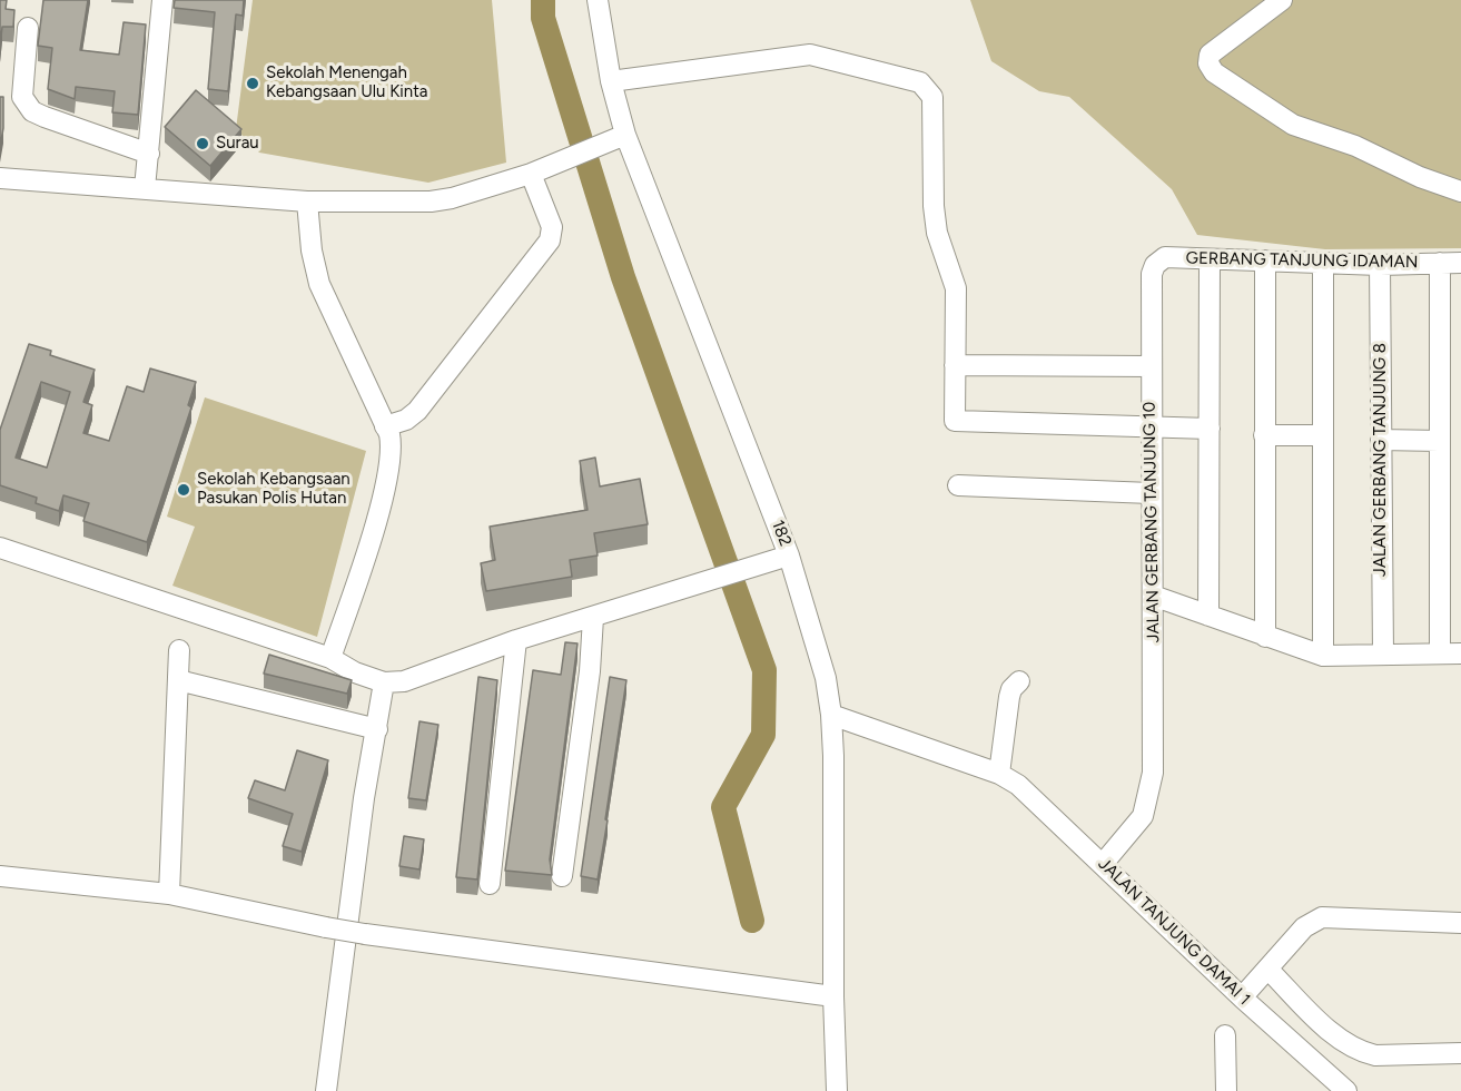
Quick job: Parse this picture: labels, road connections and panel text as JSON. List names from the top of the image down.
{
  "streets": {
    "street": [
      "GERBANG TANJUNG IDAMAN",
      "JALAN GERBANG TANJUNG 8",
      "JALAN GERBANG TANJUNG 10",
      "182",
      "JALAN TANJUNG DAMAI 1"
    ]
  },
  "crossings": [
    ["GERBANG TANJUNG IDAMAN", "JALAN GERBANG TANJUNG 8"],
    ["GERBANG TANJUNG IDAMAN", "JALAN GERBANG TANJUNG 10"],
    ["JALAN GERBANG TANJUNG 10", "JALAN TANJUNG DAMAI 1"],
    ["182", "JALAN TANJUNG DAMAI 1"]
  ],
  "places": ["Sekolah Menengah Kebangsaan Ulu Kinta", "Surau", "Sekolah Kebangsaan Pasukan Polis Hutan"]
}
